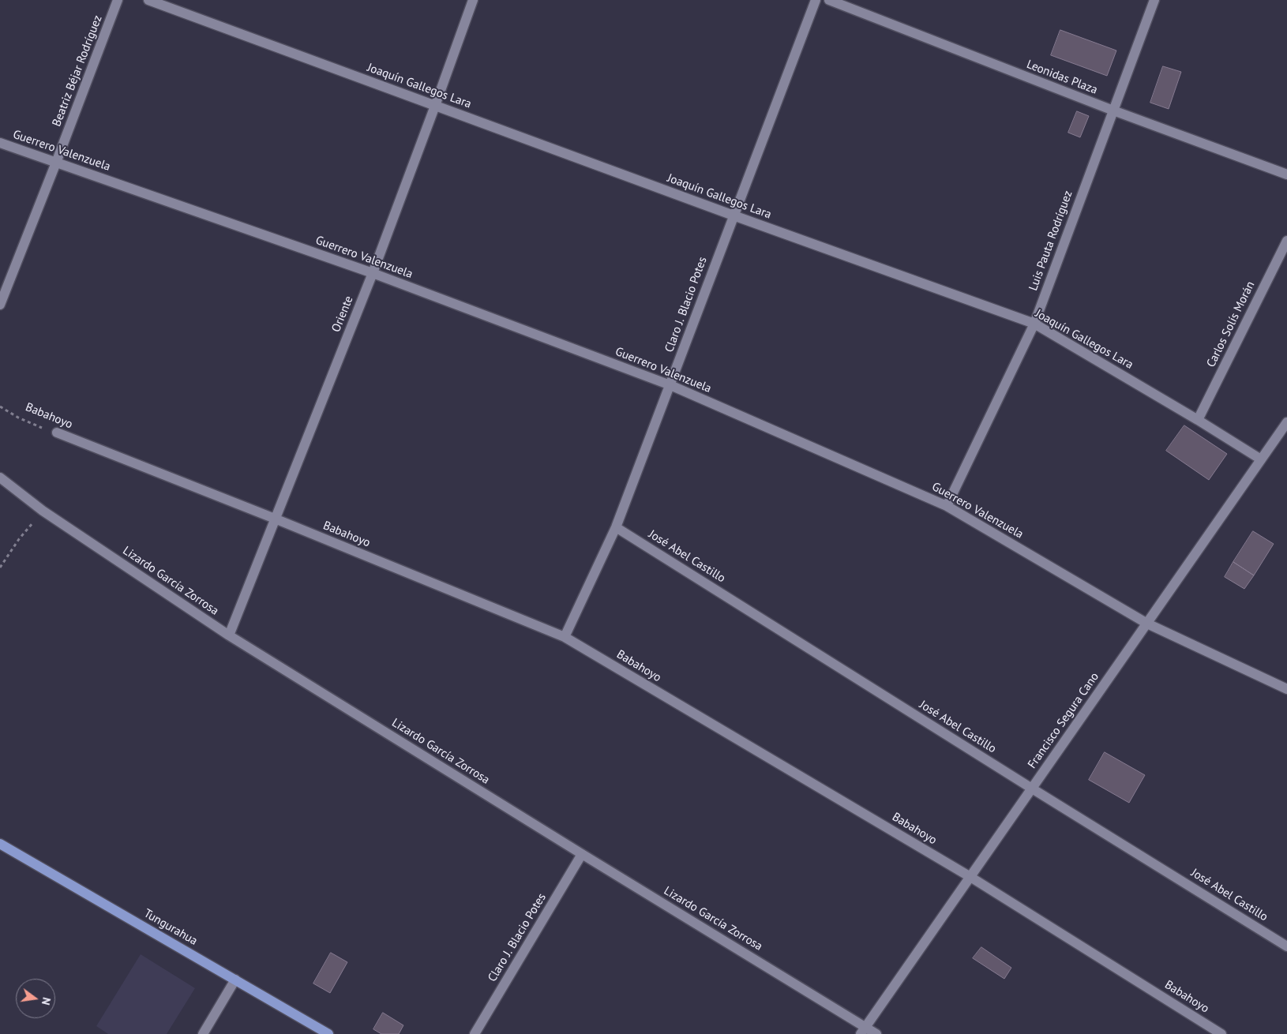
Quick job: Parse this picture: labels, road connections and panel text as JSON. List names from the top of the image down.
{
  "streets": {
    "main road": ["Tungurahua"],
    "street": [
      "Beatriz Béjar Rodríguez",
      "Leonidas Plaza",
      "Joaquín Gallegos Lara",
      "Guerrero Valenzuela",
      "Luis Pauta Rodríguez",
      "Claro J. Blacio Potes",
      "Oriente",
      "Carlos Solís Morán",
      "Babahoyo",
      "José Abel Castillo",
      "Lizardo García Zorrosa",
      "Francisco Segura Cano"
    ]
  },
  "crossings": [
    ["Beatriz Béjar Rodríguez", "Guerrero Valenzuela"],
    ["Leonidas Plaza", "Luis Pauta Rodríguez"],
    ["Joaquín Gallegos Lara", "Luis Pauta Rodríguez"],
    ["Joaquín Gallegos Lara", "Claro J. Blacio Potes"],
    ["Joaquín Gallegos Lara", "Oriente"],
    ["Joaquín Gallegos Lara", "Carlos Solís Morán"],
    ["Joaquín Gallegos Lara", "Francisco Segura Cano"],
    ["Guerrero Valenzuela", "Luis Pauta Rodríguez"],
    ["Guerrero Valenzuela", "Claro J. Blacio Potes"],
    ["Guerrero Valenzuela", "Oriente"],
    ["Guerrero Valenzuela", "Francisco Segura Cano"],
    ["Claro J. Blacio Potes", "Babahoyo"],
    ["Claro J. Blacio Potes", "José Abel Castillo"],
    ["Claro J. Blacio Potes", "Lizardo García Zorrosa"],
    ["Oriente", "Babahoyo"],
    ["Oriente", "Lizardo García Zorrosa"],
    ["Babahoyo", "Francisco Segura Cano"],
    ["José Abel Castillo", "Francisco Segura Cano"],
    ["Lizardo García Zorrosa", "Francisco Segura Cano"]
  ],
  "north": "right"
}
